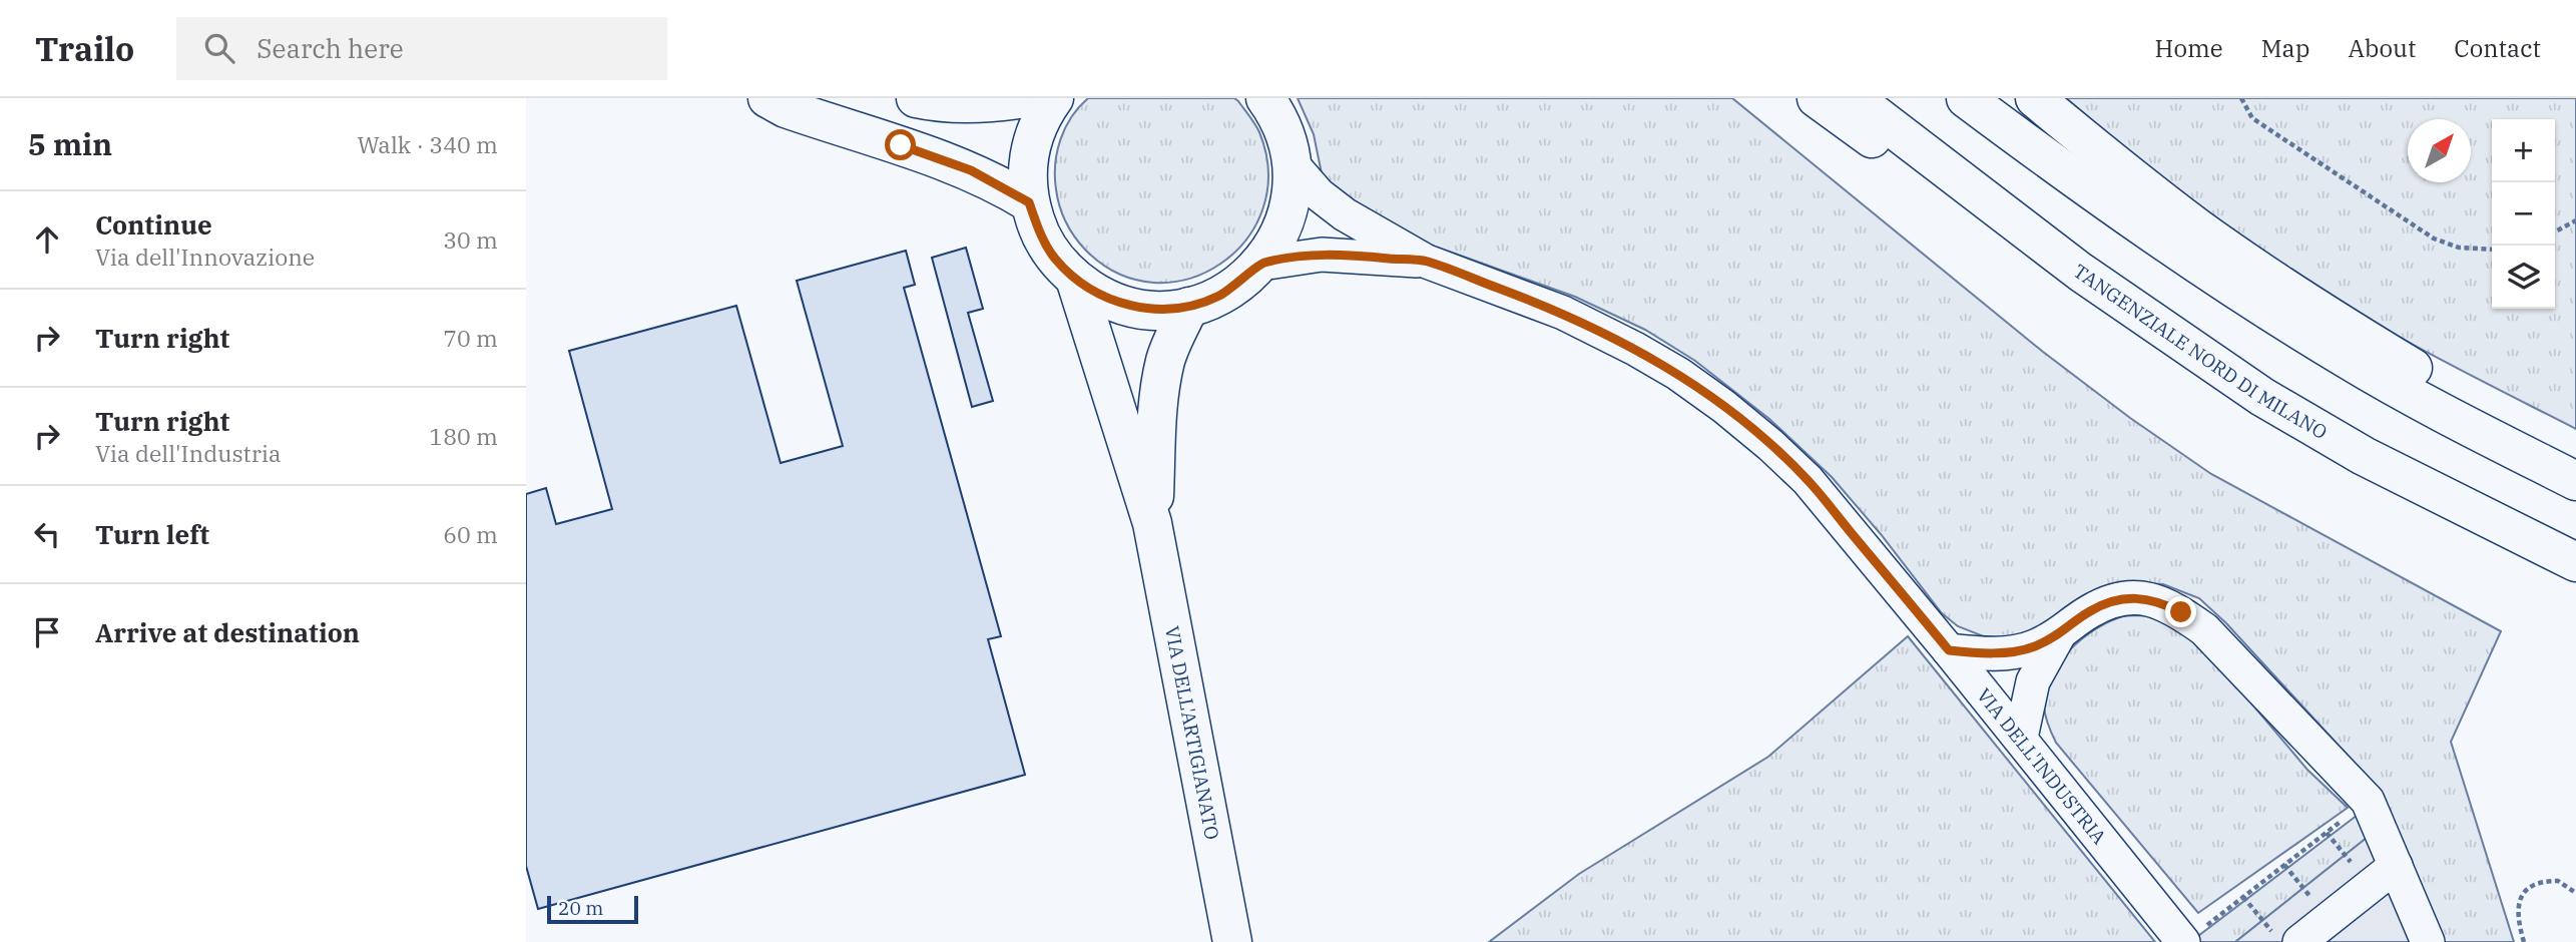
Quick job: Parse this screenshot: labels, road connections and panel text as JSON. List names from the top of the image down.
{
  "streets": {
    "main road": ["TANGENZIALE NORD DI MILANO", "VIA DELL'ARTIGIANATO"],
    "street": ["VIA DELL'INDUSTRIA"]
  },
  "scale_bar": "20 m",
  "north": "top right",
  "page": {
    "header": "Trailo",
    "search": "Search here",
    "nav": [
      "Home",
      "Map",
      "About",
      "Contact"
    ],
    "heading": ["5 min", "Walk · 340 m"],
    "map_buttons": ["+", "−"],
    "list": [
      ["Continue", "Via dell'Innovazione", "30 m"],
      ["Turn right", "70 m"],
      ["Turn right", "Via dell'Industria", "180 m"],
      ["Turn left", "60 m"],
      "Arrive at destination"
    ],
    "scale": "20 m"
  }
}
